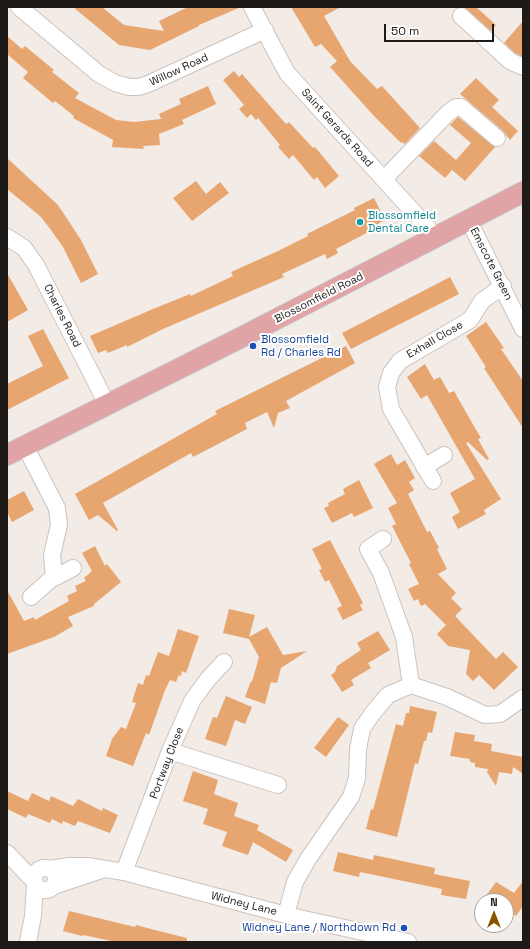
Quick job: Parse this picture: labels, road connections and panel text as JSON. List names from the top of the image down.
{
  "streets": {
    "main road": ["Blossomfield Road"],
    "street": [
      "Willow Road",
      "Saint Gerards Road",
      "Emscote Green",
      "Charles Road",
      "Exhall Close",
      "Portway Close",
      "Widney Lane"
    ]
  },
  "crossings": [
    ["Willow Road", "Saint Gerards Road"],
    ["Saint Gerards Road", "Blossomfield Road"],
    ["Emscote Green", "Blossomfield Road"],
    ["Emscote Green", "Exhall Close"],
    ["Blossomfield Road", "Charles Road"],
    ["Portway Close", "Widney Lane"]
  ],
  "places": ["Blossomfield Dental Care", "Blossomfield Rd / Charles Rd", "Widney Lane / Northdown Rd"],
  "scale_bar": "50 m",
  "north": "top"
}
